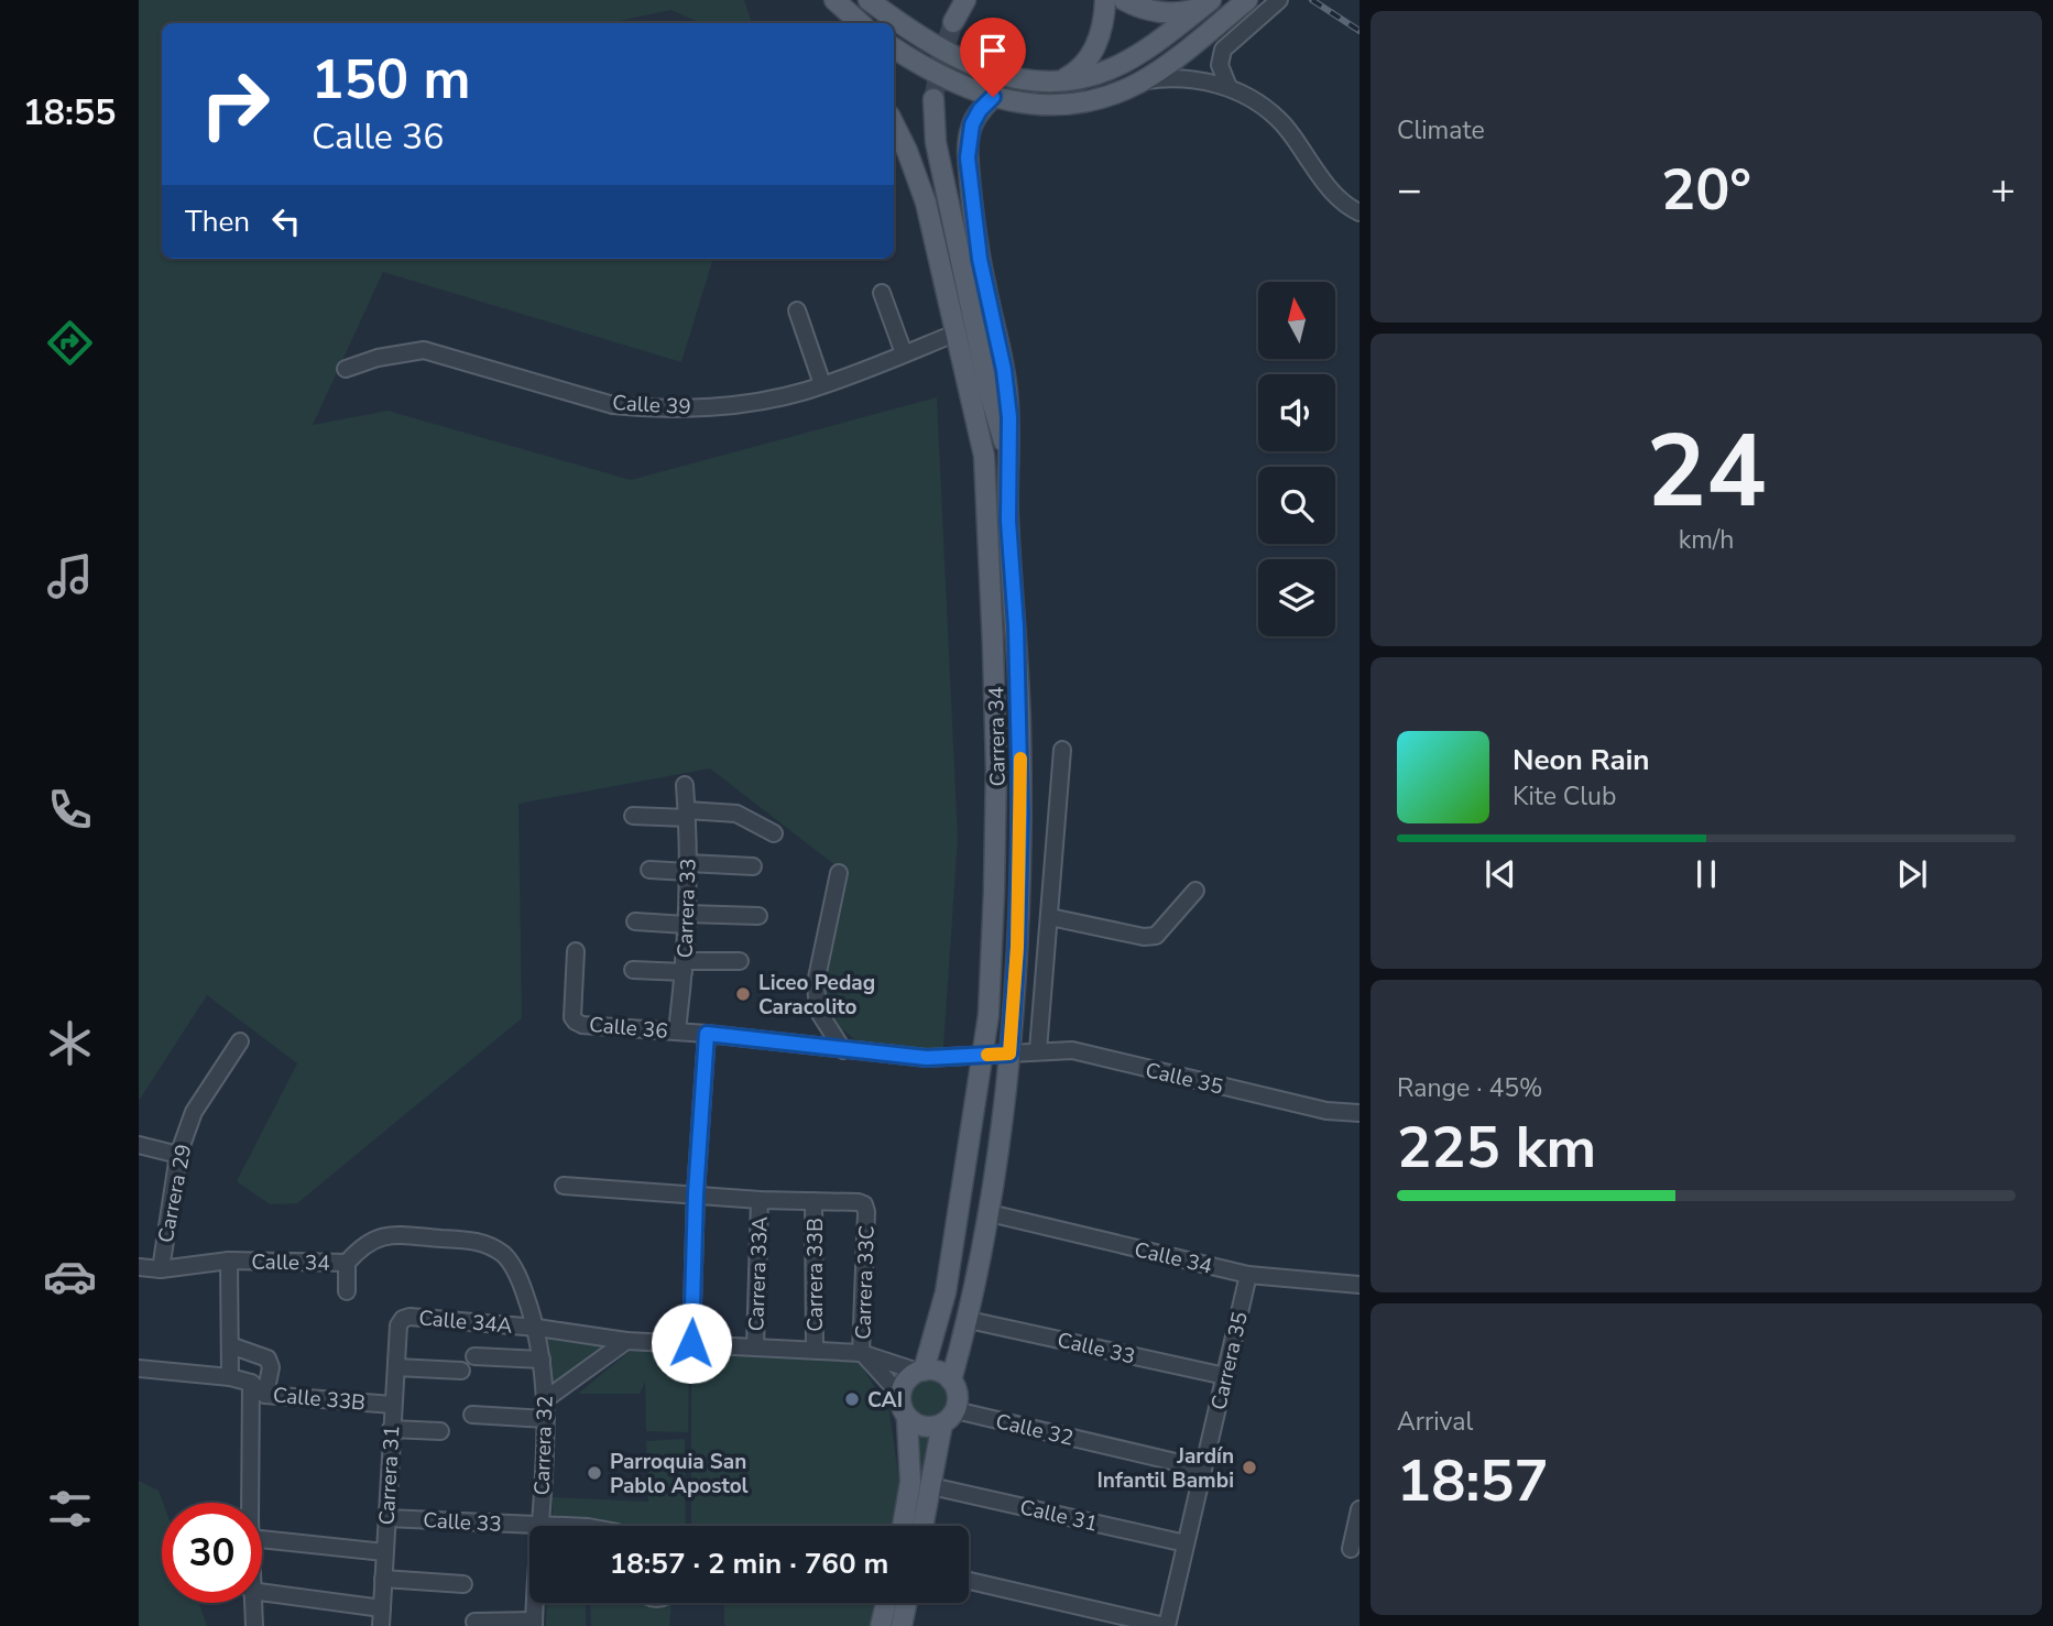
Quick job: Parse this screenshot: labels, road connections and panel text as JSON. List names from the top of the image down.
{
  "streets": {
    "main road": ["Carrera 34"],
    "street": [
      "Calle 39",
      "Carrera 33",
      "Calle 36",
      "Calle 35",
      "Carrera 29",
      "Calle 34",
      "Carrera 33A",
      "Carrera 33B",
      "Carrera 33C",
      "Calle 34A",
      "Calle 33",
      "Carrera 35",
      "Calle 33B",
      "Calle 32",
      "Carrera 32",
      "Carrera 31",
      "Calle 31"
    ]
  },
  "crossings": [
    ["Calle 39", "Carrera 34"],
    ["Carrera 34", "Calle 36"],
    ["Carrera 34", "Calle 35"],
    ["Carrera 34", "Calle 34"],
    ["Carrera 34", "Calle 33"],
    ["Carrera 34", "Calle 32"],
    ["Carrera 33", "Calle 36"],
    ["Calle 36", "Calle 35"],
    ["Carrera 29", "Calle 34"],
    ["Calle 34", "Carrera 35"],
    ["Calle 34", "Carrera 32"],
    ["Carrera 33B", "Carrera 33C"],
    ["Calle 34A", "Carrera 32"],
    ["Calle 34A", "Carrera 31"],
    ["Calle 33", "Carrera 35"],
    ["Calle 33", "Carrera 32"],
    ["Calle 33", "Carrera 31"],
    ["Carrera 35", "Calle 32"],
    ["Carrera 35", "Calle 31"],
    ["Calle 33B", "Carrera 31"]
  ],
  "places": [
    "Liceo Pedag Caracolito",
    "CAI",
    "Jardín Infantil Bambi",
    "Parroquia San Pablo Apostol"
  ],
  "north": "top",
  "page": {
    "tabs": "18:55",
    "tile": [
      "Climate",
      ["24", "km/h"],
      ["Range · 45%", "225 km"],
      ["Arrival", "18:57"]
    ],
    "turn": ["150 m", "Calle 36"],
    "heat": ["−", "20°", "+"],
    "then": "Then",
    "song": ["Neon Rain", "Kite Club"],
    "limit": "30",
    "trip": "18:57 · 2 min · 760 m"
  }
}
